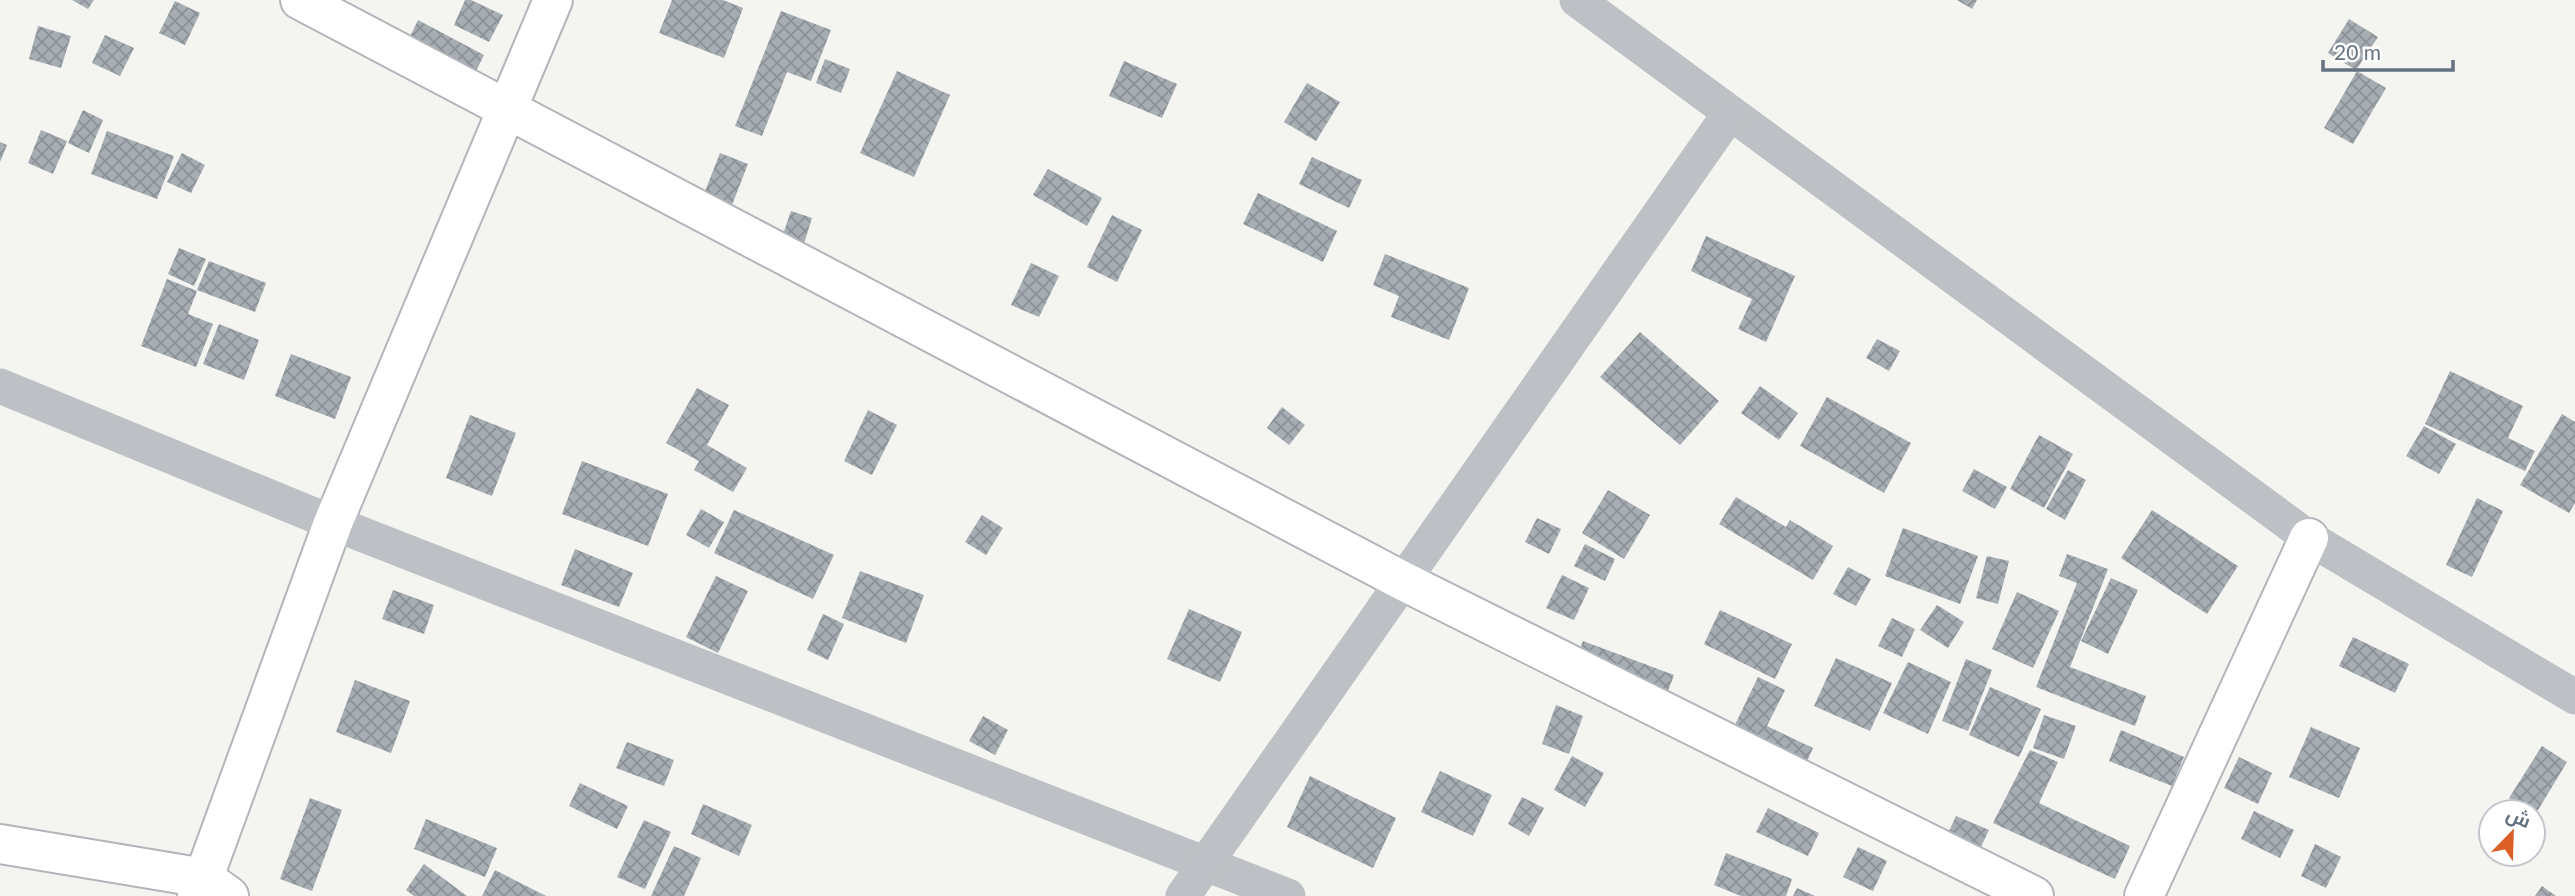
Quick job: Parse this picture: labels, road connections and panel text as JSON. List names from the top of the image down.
{
  "scale_bar": "20 m",
  "north": "top right"
}
